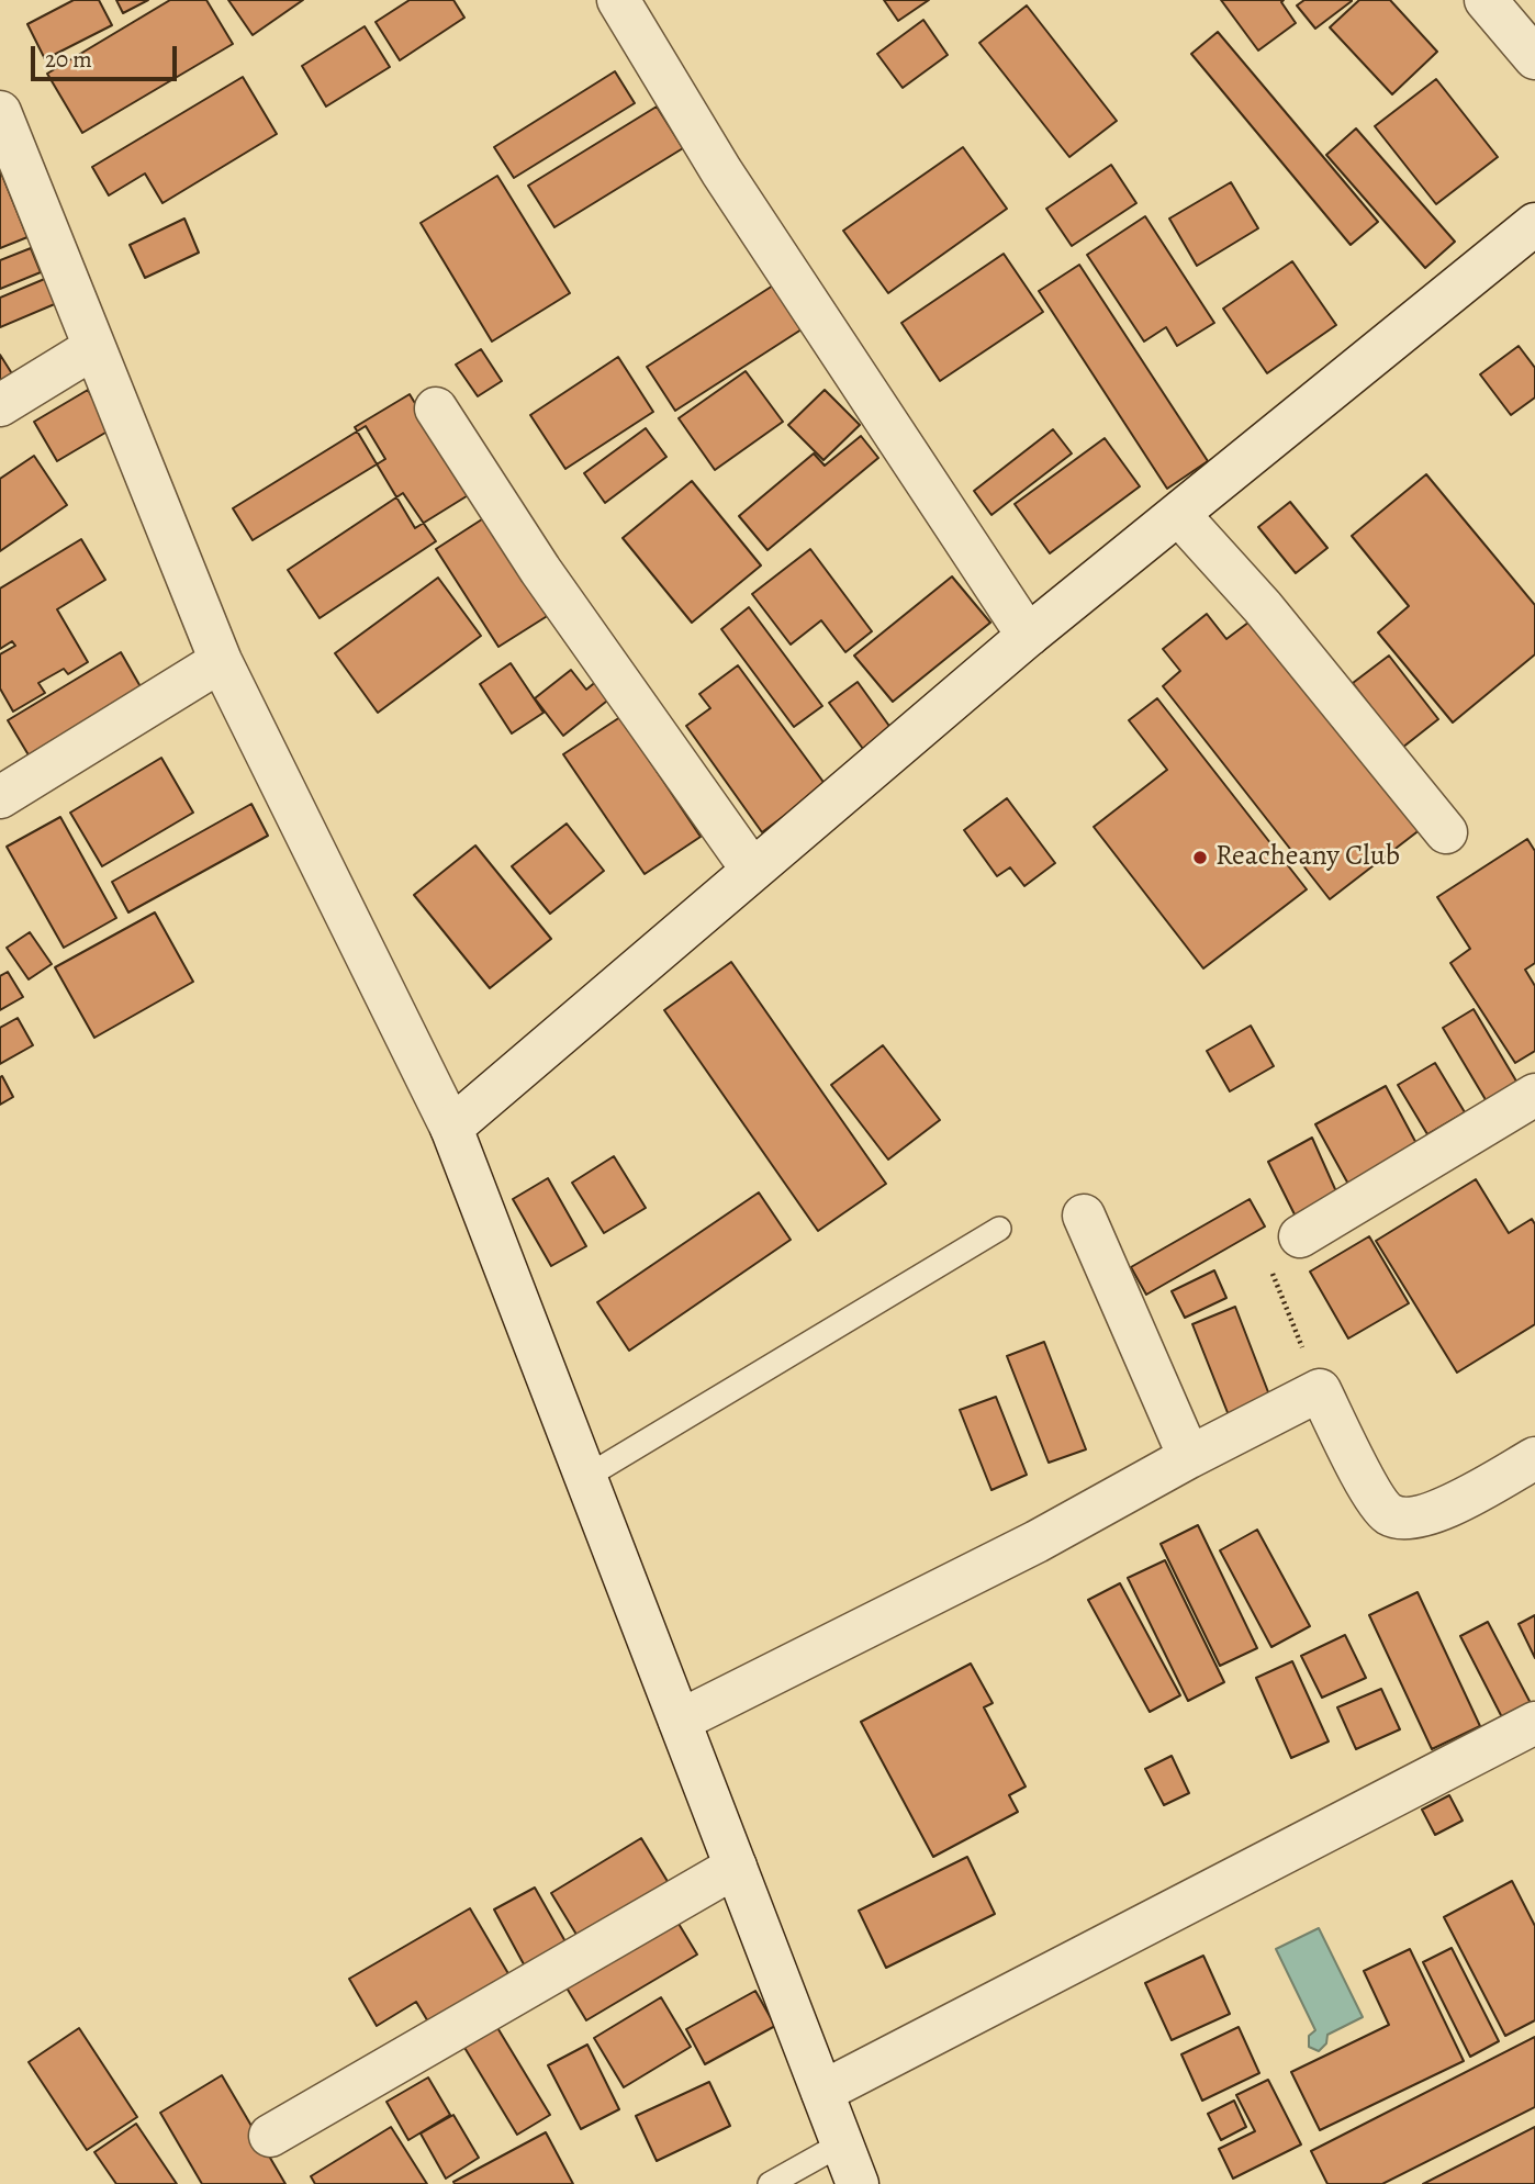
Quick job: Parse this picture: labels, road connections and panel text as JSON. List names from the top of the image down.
{
  "places": ["Reacheany Club"],
  "scale_bar": "20 m"
}
